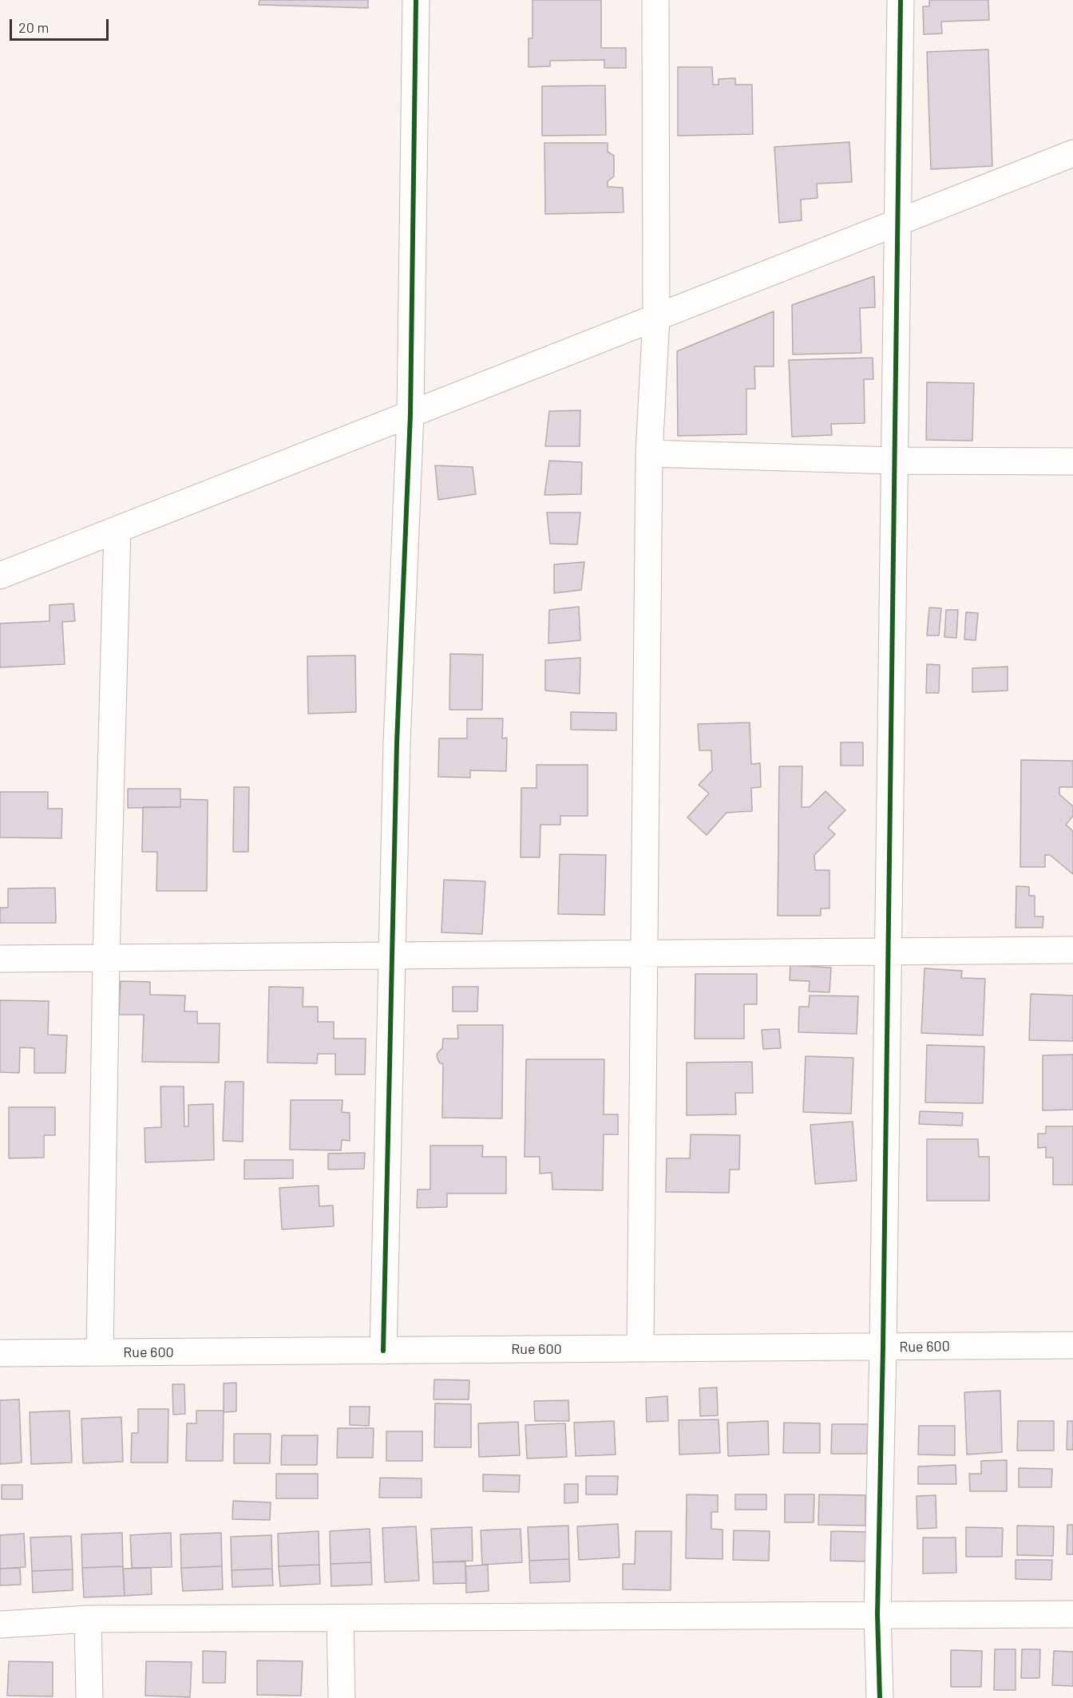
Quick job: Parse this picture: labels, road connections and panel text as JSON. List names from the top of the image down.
{
  "streets": {
    "street": ["Rue 600"]
  },
  "scale_bar": "20 m"
}
